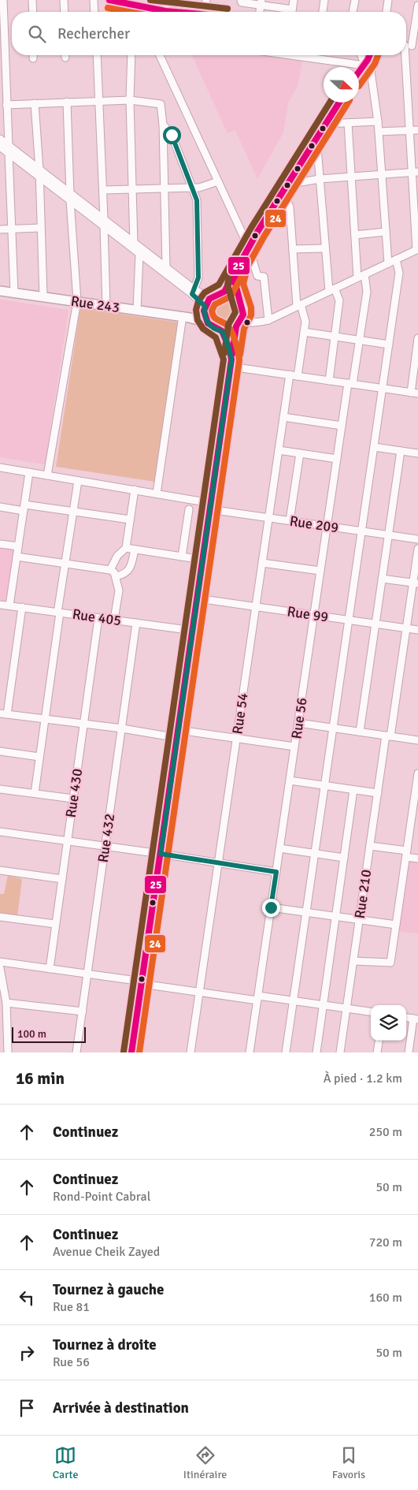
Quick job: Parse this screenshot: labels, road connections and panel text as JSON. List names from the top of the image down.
{
  "streets": {
    "main road": ["Rue 243"],
    "street": [
      "Rue 209",
      "Rue 99",
      "Rue 405",
      "Rue 54",
      "Rue 56",
      "Rue 430",
      "Rue 432",
      "Rue 210"
    ]
  },
  "crossings": [
    ["Rue 209", "Rue 54"],
    ["Rue 209", "Rue 56"],
    ["Rue 99", "Rue 54"],
    ["Rue 99", "Rue 56"],
    ["Rue 99", "Rue 210"],
    ["Rue 405", "Rue 430"],
    ["Rue 405", "Rue 432"]
  ],
  "lines": ["transit line 25", "transit line 24"],
  "scale_bar": "100 m",
  "north": "right",
  "page": {
    "search": "Rechercher",
    "scale": "100 m",
    "heading": ["16 min", "À pied · 1.2 km"],
    "list": [
      ["Continuez", "250 m"],
      ["Continuez", "Rond-Point Cabral", "50 m"],
      ["Continuez", "Avenue Cheik Zayed", "720 m"],
      ["Tournez à gauche", "Rue 81", "160 m"],
      ["Tournez à droite", "Rue 56", "50 m"],
      "Arrivée à destination"
    ],
    "nav": ["Carte", "Itinéraire", "Favoris"]
  }
}
